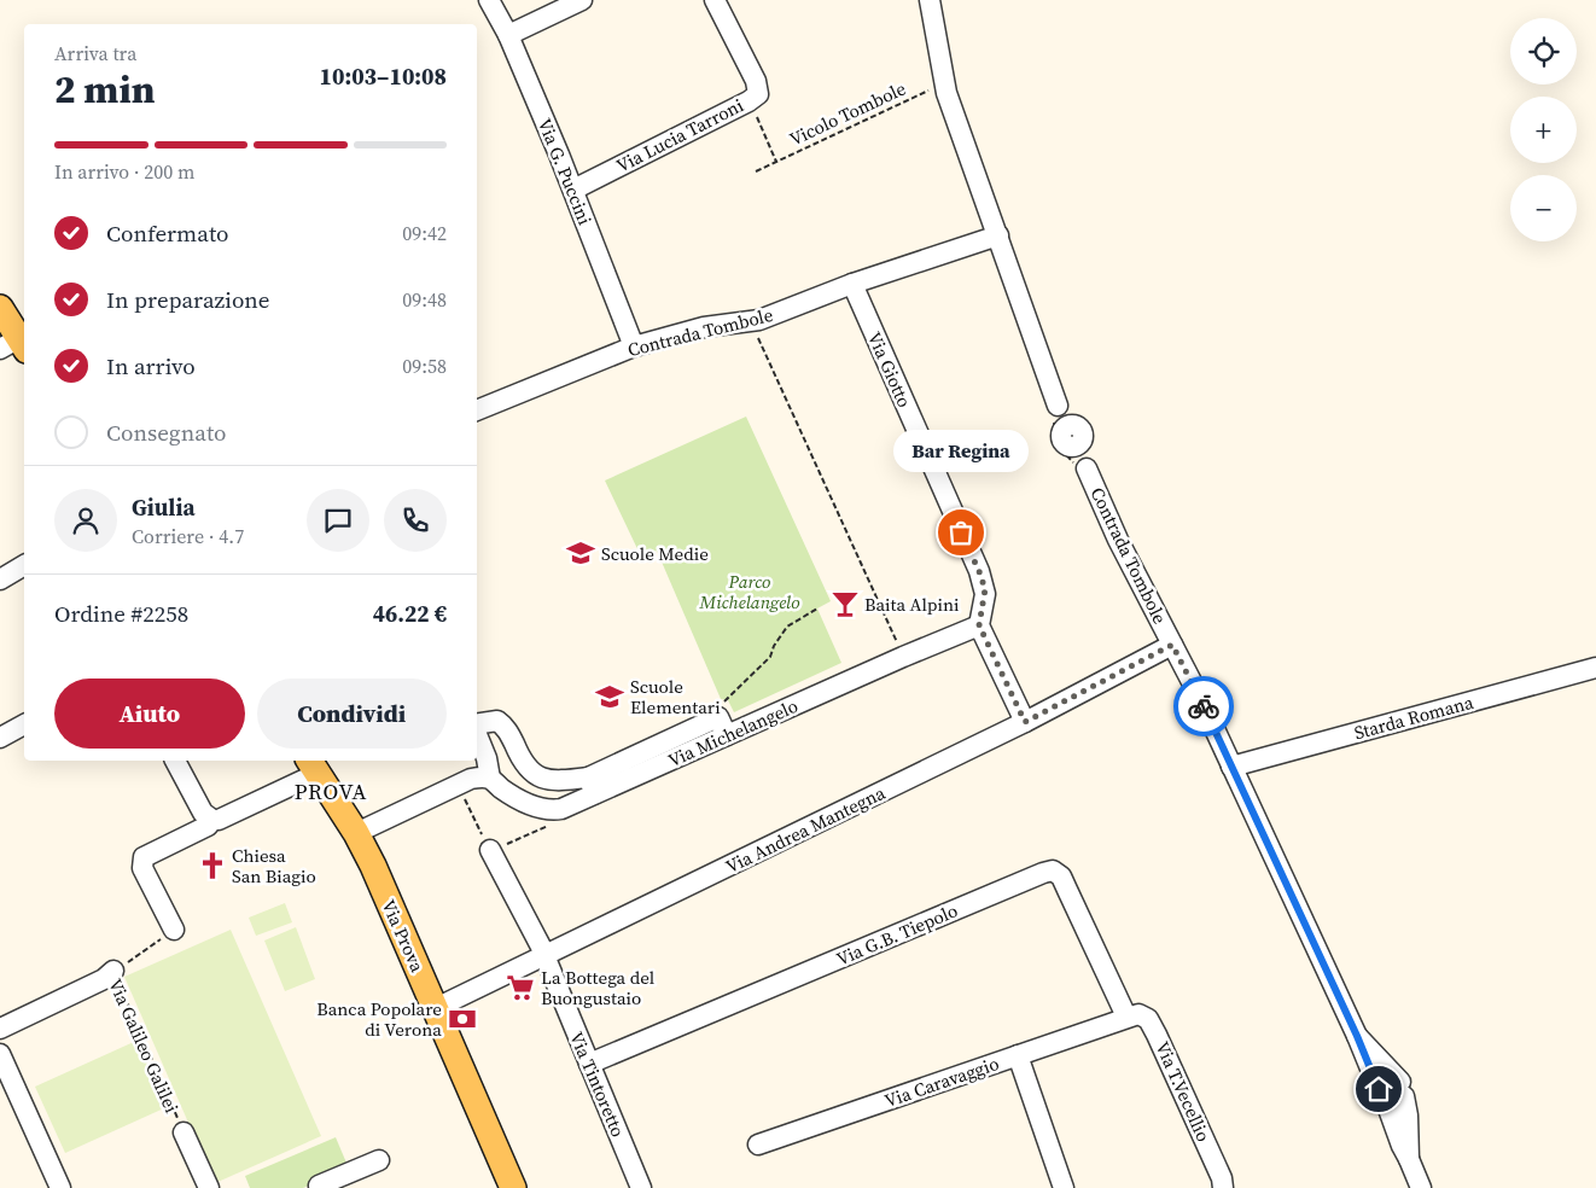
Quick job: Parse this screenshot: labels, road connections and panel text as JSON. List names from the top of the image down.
{
  "streets": {
    "main road": ["Via Prova"],
    "street": [
      "Via Lucia Tarroni",
      "Via G. Puccini",
      "Contrada Tombole",
      "Via Giotto",
      "Starda Romana",
      "Via Michelangelo",
      "Via Andrea Mantegna",
      "Via G.B. Tiepolo",
      "Via Galileo Galilei",
      "Via Caravaggio",
      "Via Tintoretto",
      "Via T.Vecellio"
    ],
    "path": ["Vicolo Tombole"]
  },
  "crossings": [
    ["Vicolo Tombole", "Via Lucia Tarroni"],
    ["Via Lucia Tarroni", "Via G. Puccini"],
    ["Via G. Puccini", "Contrada Tombole"],
    ["Contrada Tombole", "Via Giotto"],
    ["Contrada Tombole", "Starda Romana"],
    ["Contrada Tombole", "Via Andrea Mantegna"],
    ["Via Giotto", "Via Michelangelo"],
    ["Via Andrea Mantegna", "Via Prova"],
    ["Via Andrea Mantegna", "Via Tintoretto"],
    ["Via G.B. Tiepolo", "Via Caravaggio"],
    ["Via G.B. Tiepolo", "Via Tintoretto"],
    ["Via G.B. Tiepolo", "Via T.Vecellio"],
    ["Via Caravaggio", "Via T.Vecellio"]
  ],
  "districts": ["PROVA"],
  "parks": ["Parco Michelangelo"],
  "places": {
    "other": ["Bar Regina"],
    "school or university": ["Scuole Medie", "Scuole Elementari"],
    "bar": ["Baita Alpini"],
    "church": ["Chiesa San Biagio"],
    "supermarket": ["La Bottega del Buongustaio"],
    "bank": ["Banca Popolare di Verona"]
  },
  "page": {
    "map_buttons": ["+", "−"],
    "heading": ["2 min", "Arriva tra", "10:03–10:08"],
    "panel": [
      "Giulia",
      "Corriere · 4.7",
      "Ordine #2258",
      "46.22 €"
    ],
    "bar": "In arrivo · 200 m",
    "list": [
      ["Confermato", "09:42"],
      ["In preparazione", "09:48"],
      ["In arrivo", "09:58"],
      "Consegnato"
    ],
    "bubble": "Bar Regina",
    "buttons": ["Aiuto", "Condividi"]
  }
}
